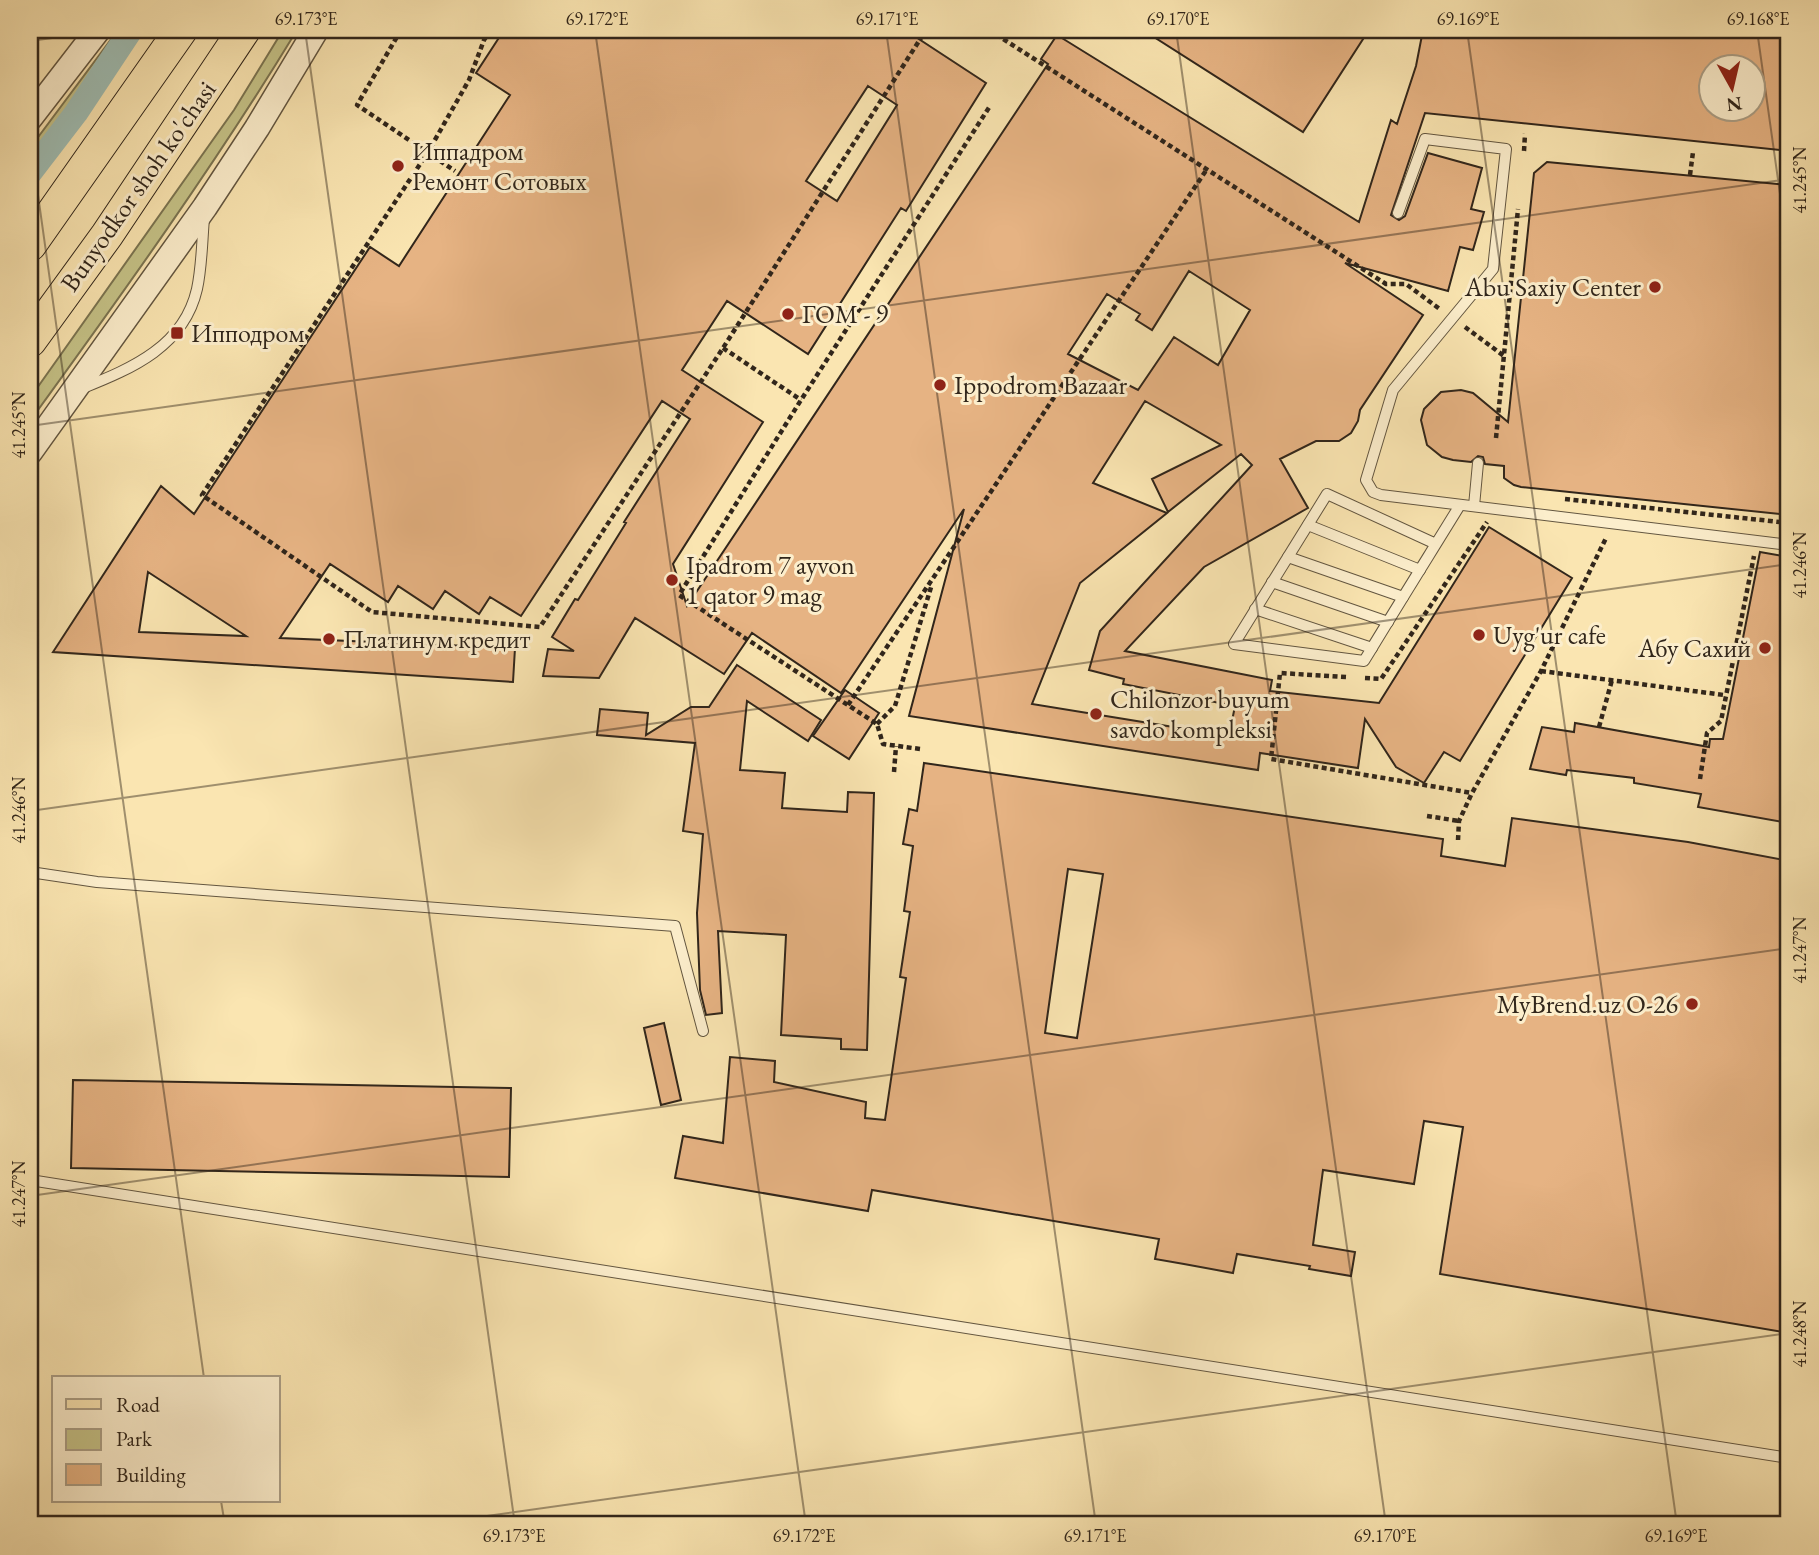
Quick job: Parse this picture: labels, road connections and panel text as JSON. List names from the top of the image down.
{
  "streets": {
    "main road": ["Bunyodkor shoh ko'chasi"]
  },
  "places": {
    "other": [
      "Иппадром Ремонт Сотовых",
      "Abu Saxiy Center",
      "ГОМ - 9",
      "Ippodrom Bazaar",
      "Ipadrom 7 ayvon 1 qator 9 mag",
      "Uyg'ur cafe",
      "Платинум кредит",
      "Абу Сахий",
      "Chilonzor buyum savdo kompleksi",
      "MyBrend.uz O-26"
    ],
    "transit": ["Ипподром"]
  },
  "legend": ["Road", "Park", "Building"],
  "north": "bottom",
  "coordinates": [
    "69.173°E",
    "69.172°E",
    "69.171°E",
    "69.170°E",
    "69.169°E",
    "69.168°E",
    "41.245°N",
    "41.246°N",
    "41.247°N",
    "41.248°N"
  ]
}
